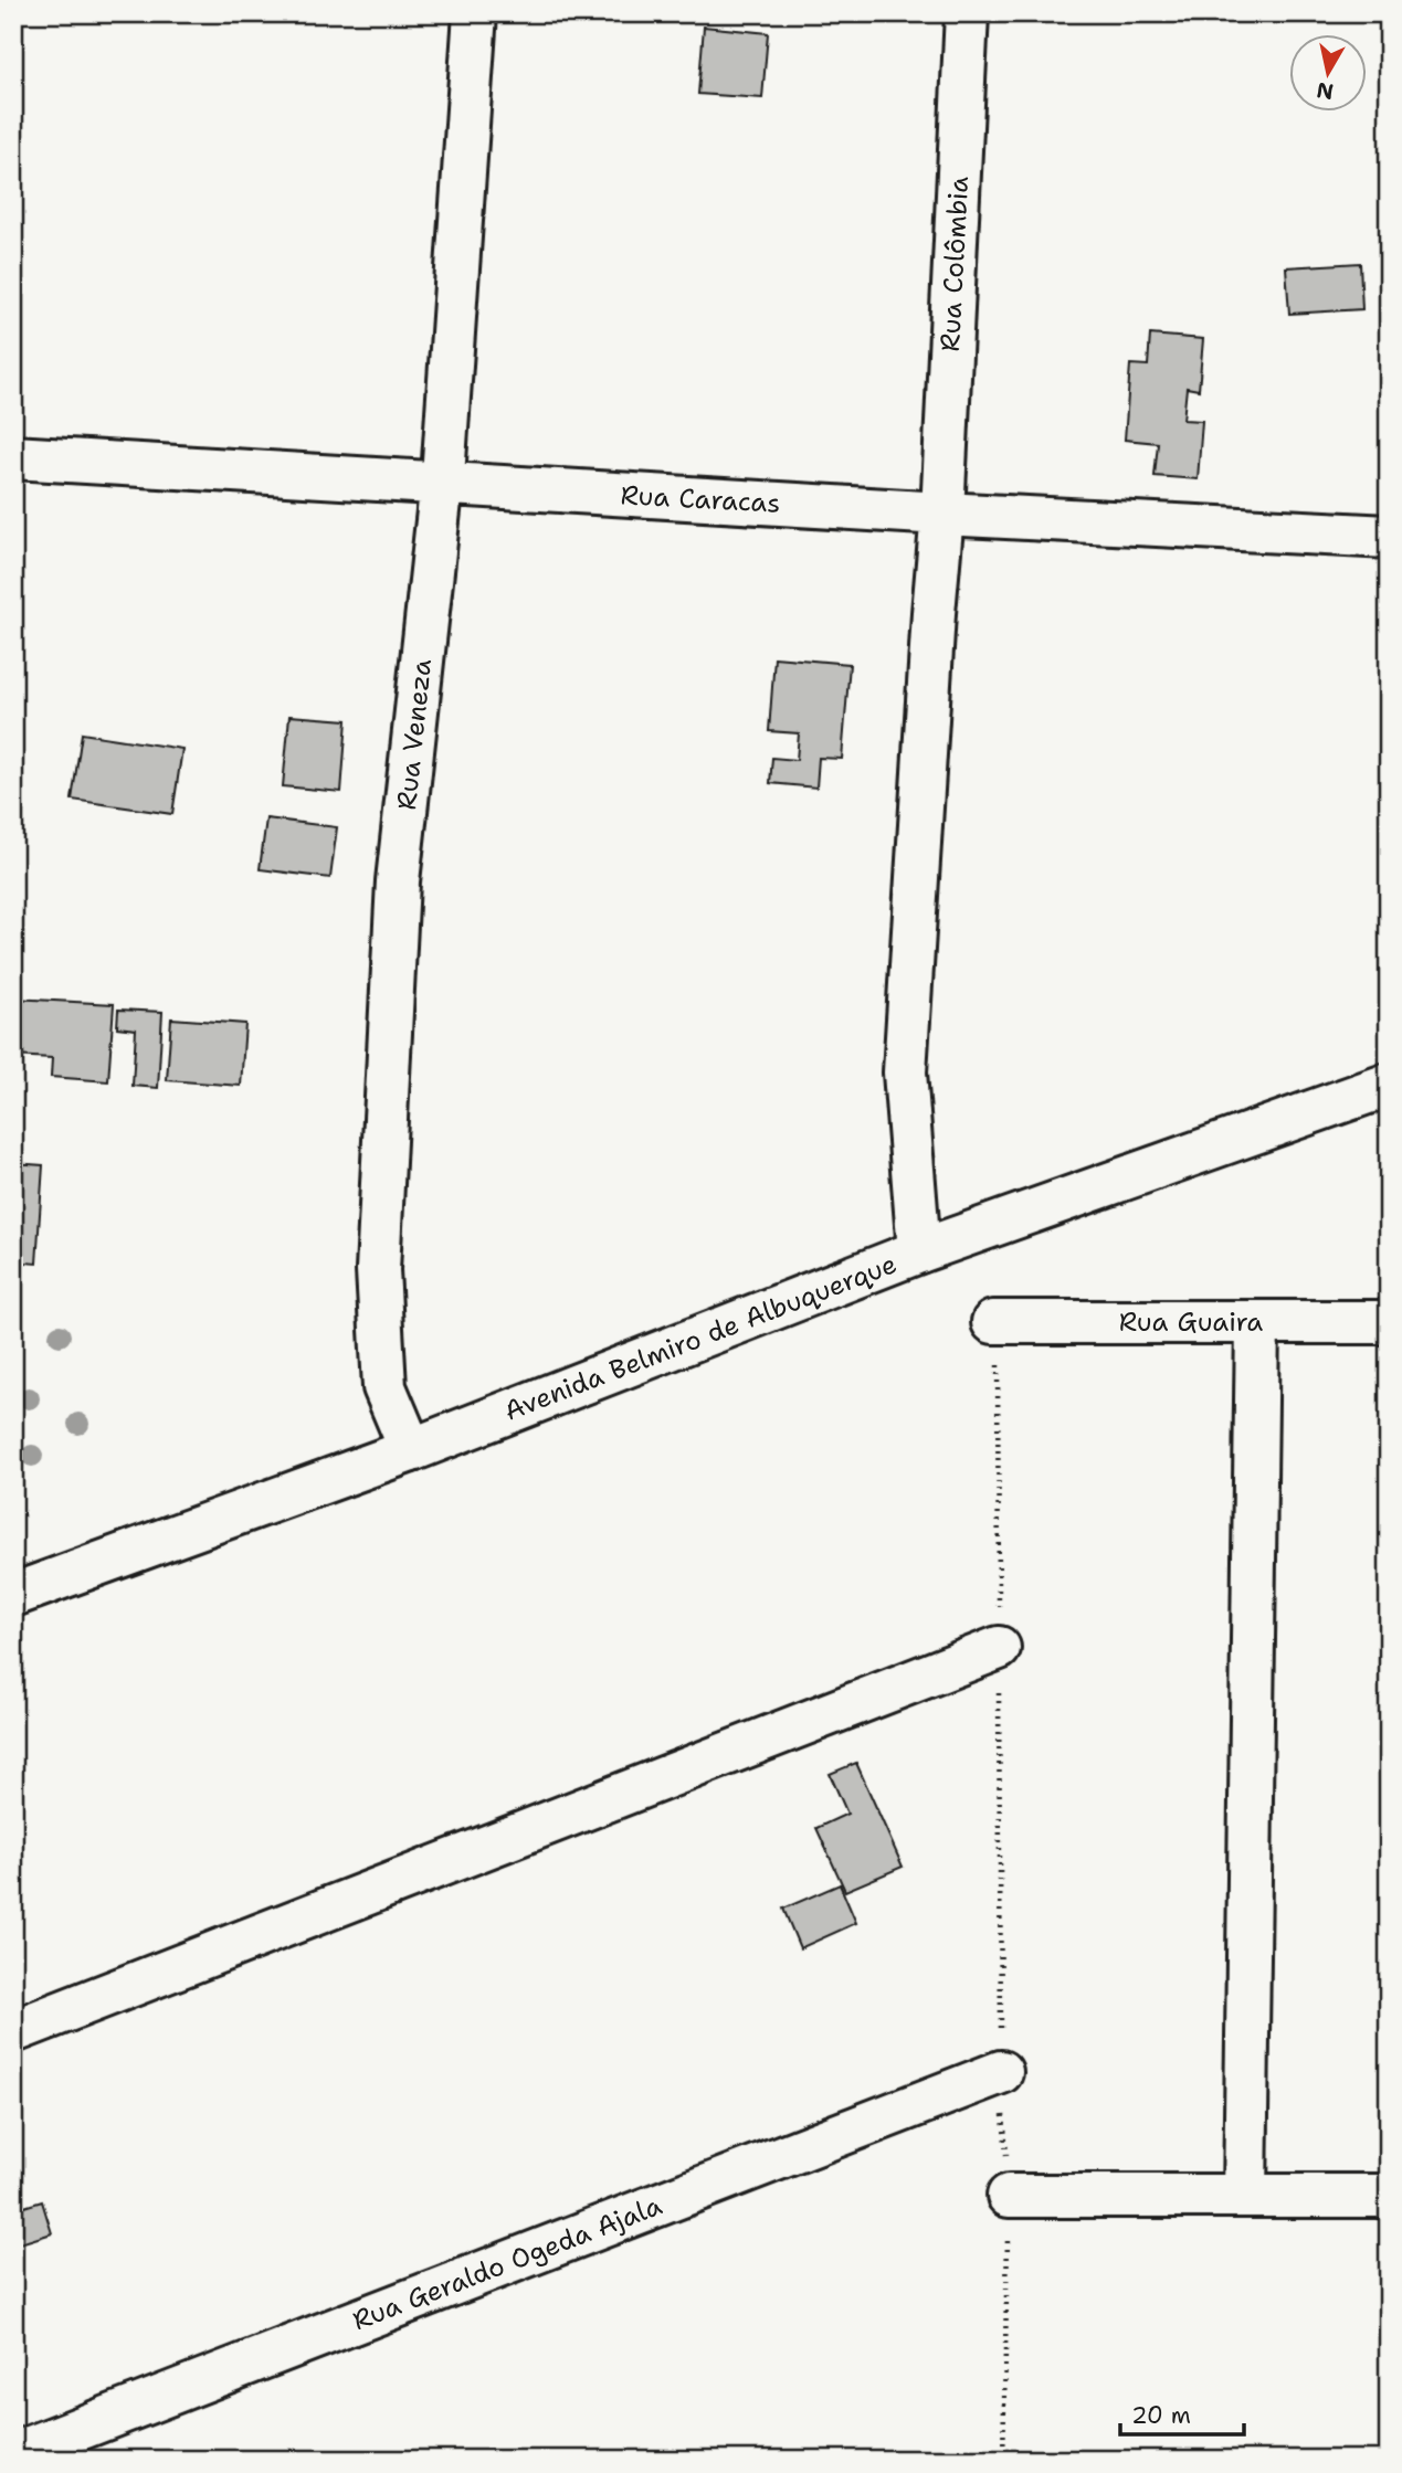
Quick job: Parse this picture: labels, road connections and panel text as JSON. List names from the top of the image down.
{
  "streets": {
    "street": [
      "Rua Colômbia",
      "Rua Caracas",
      "Rua Veneza",
      "Rua Guaira",
      "Avenida Belmiro de Albuquerque",
      "Rua Geraldo Ogeda Ajala"
    ]
  },
  "crossings": [
    ["Rua Colômbia", "Rua Caracas"],
    ["Rua Colômbia", "Avenida Belmiro de Albuquerque"],
    ["Rua Caracas", "Rua Veneza"],
    ["Rua Veneza", "Avenida Belmiro de Albuquerque"]
  ],
  "scale_bar": "20 m",
  "north": "bottom"
}
